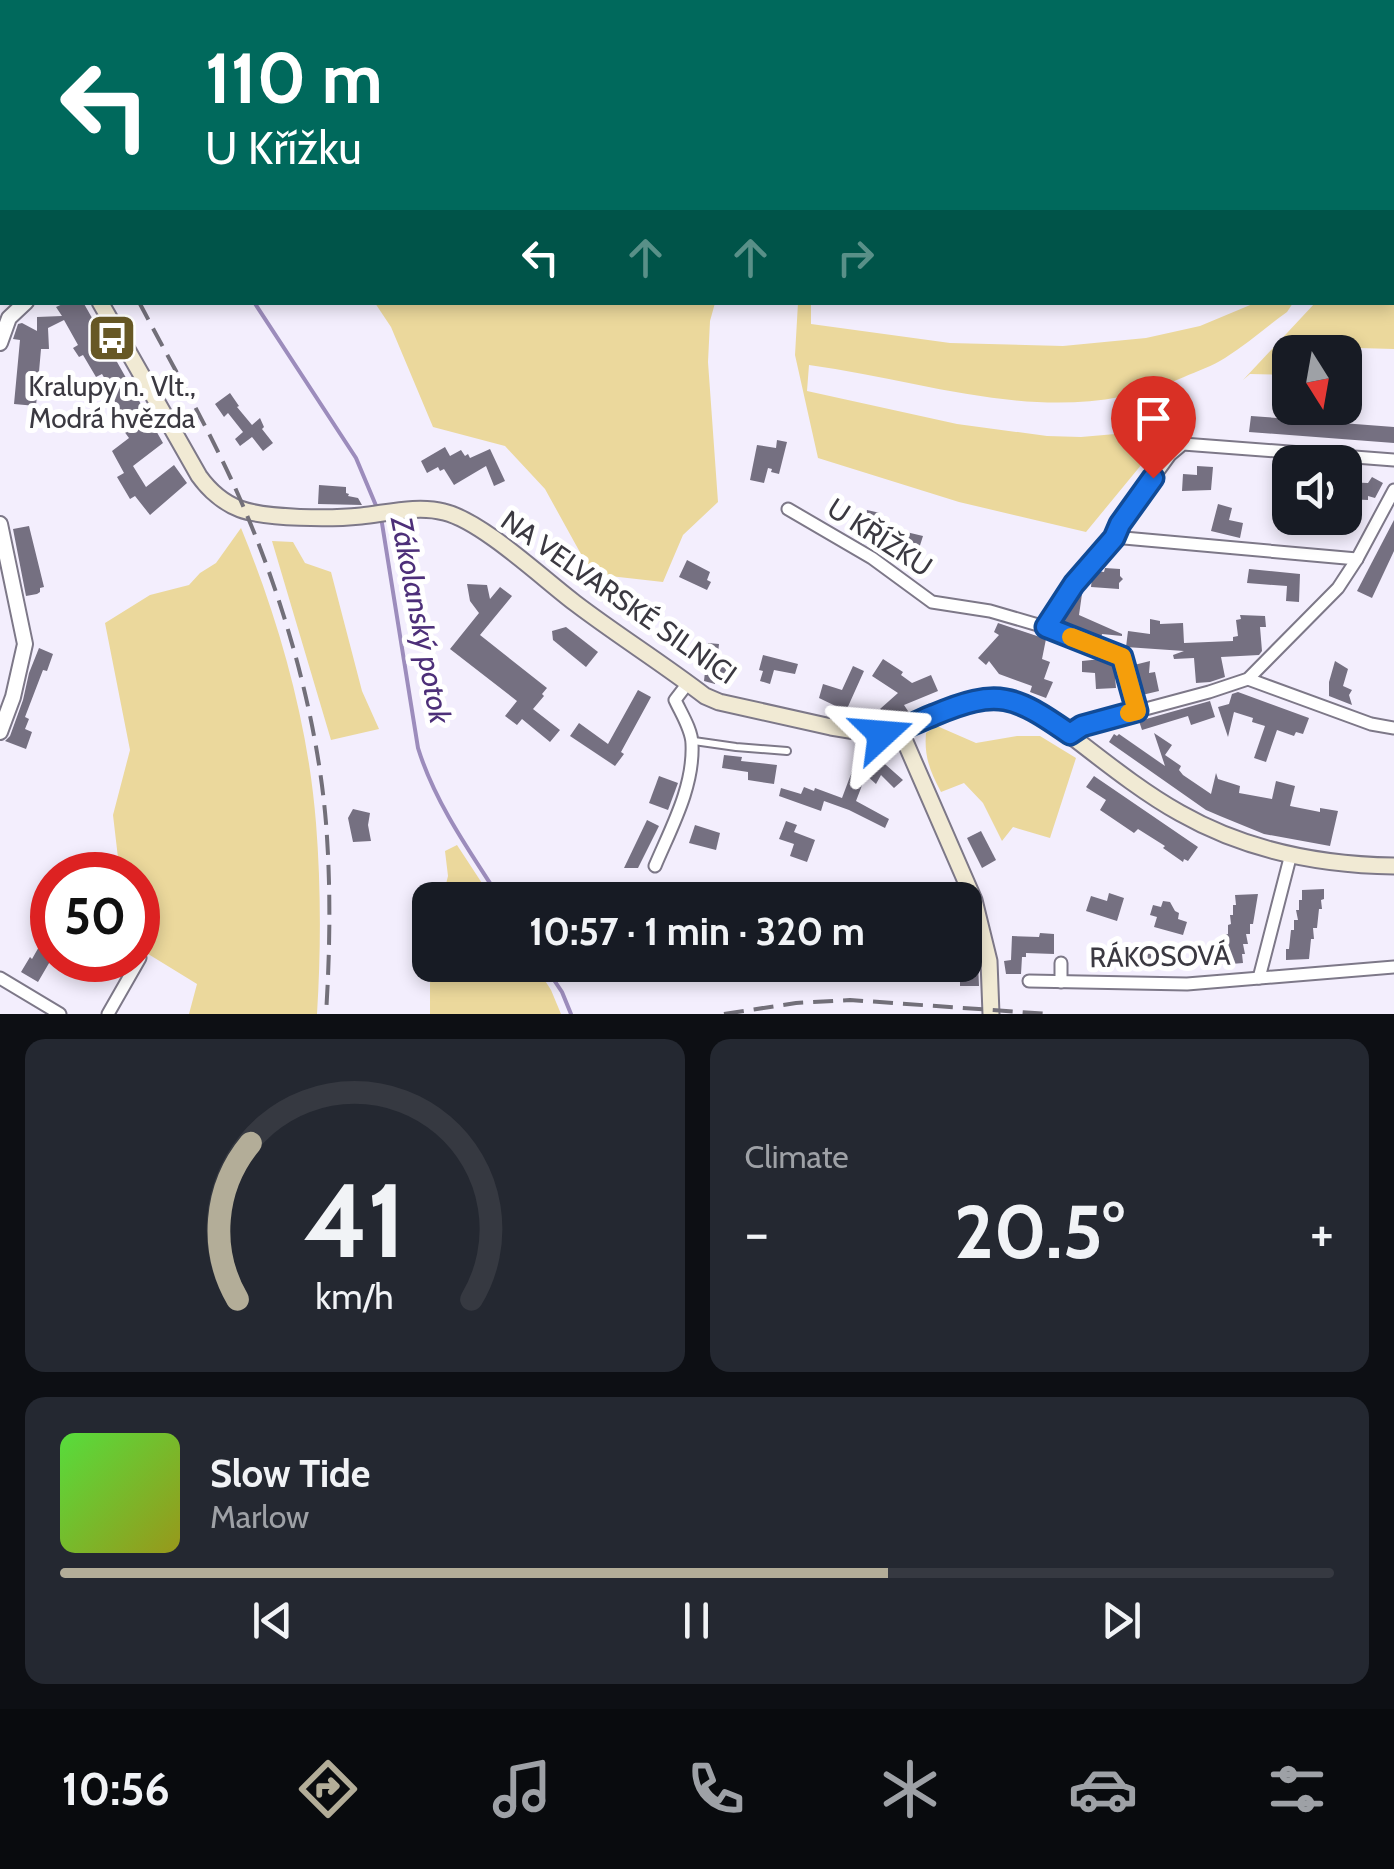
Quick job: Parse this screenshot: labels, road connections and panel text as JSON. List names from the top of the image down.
{
  "streets": {
    "main road": ["NA VELVARSKÉ SILNICI"],
    "street": ["U KŘÍŽKU", "RÁKOSOVÁ"]
  },
  "crossings": [
    ["NA VELVARSKÉ SILNICI", "RÁKOSOVÁ"]
  ],
  "water": ["Zákolanský potok"],
  "places": {
    "bus stop": ["Kralupy n. Vlt., Modrá hvězda"]
  },
  "north": "bottom",
  "page": {
    "turn": ["110 m", "U Křížku"],
    "limit": "50",
    "trip": "10:57 · 1 min · 320 m",
    "tile": "Climate",
    "heat": ["−", "20.5°", "+"],
    "song": ["Slow Tide", "Marlow"],
    "tabs": "10:56",
    "gauge": ["41", "km/h"]
  }
}
